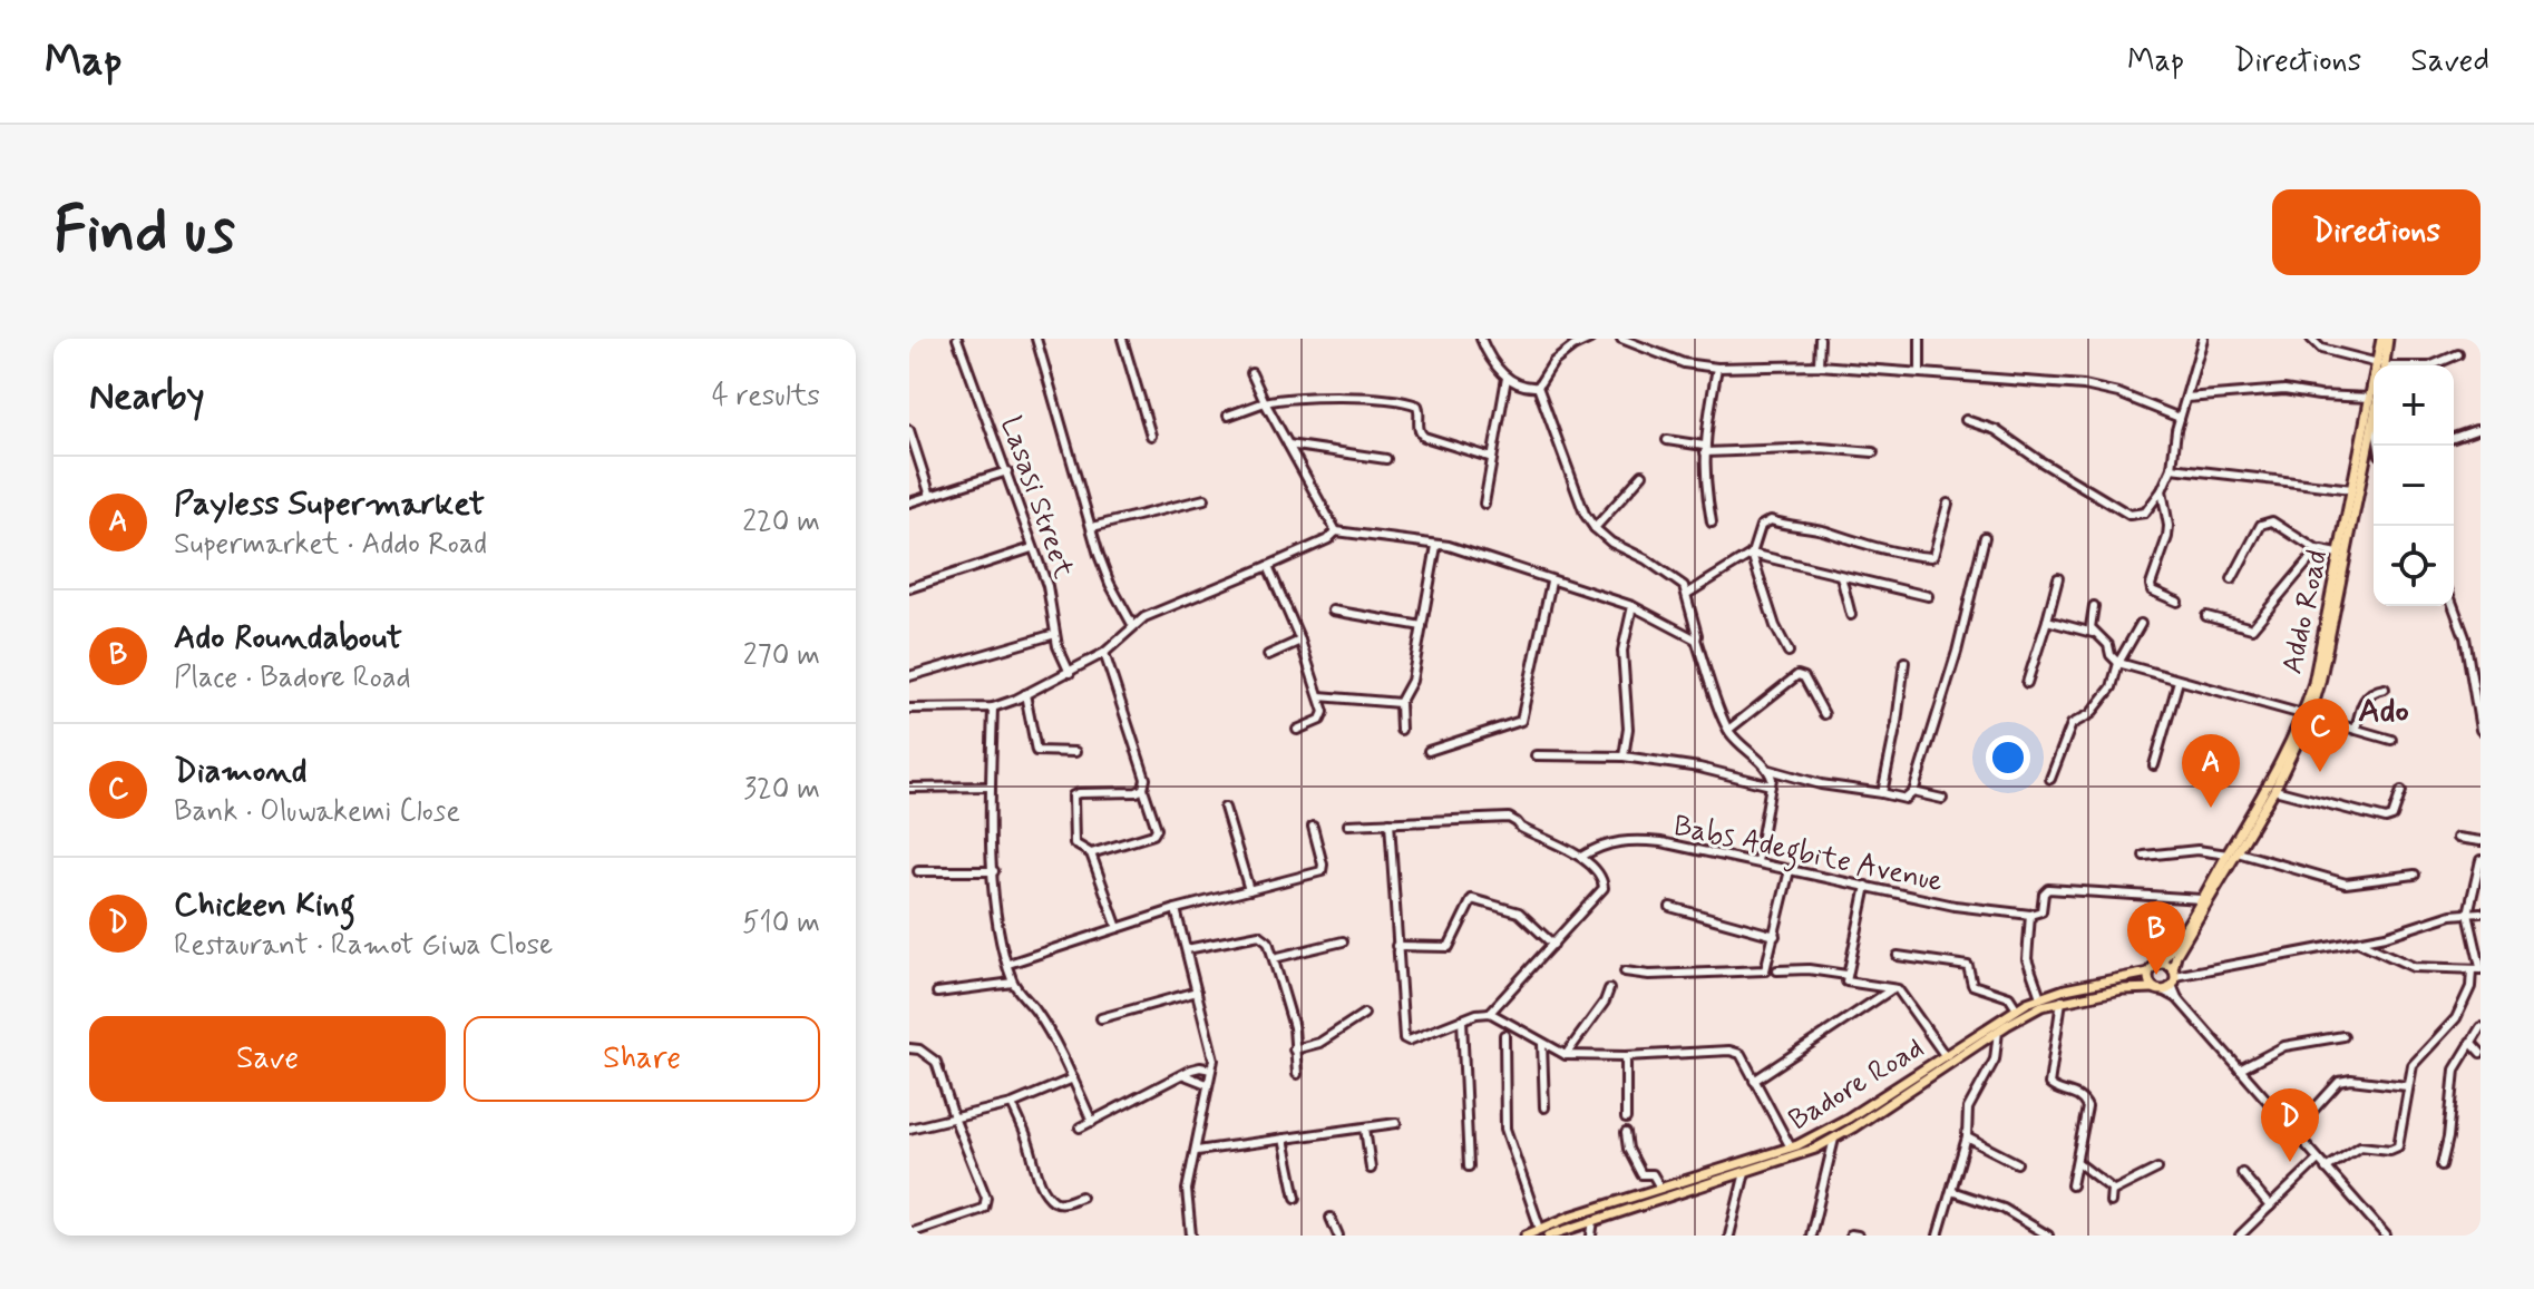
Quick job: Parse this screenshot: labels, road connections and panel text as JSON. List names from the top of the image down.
{
  "streets": {
    "main road": ["Addo Road", "Badore Road"],
    "street": ["Lasasi Street", "Babs Adegbite Avenue"]
  },
  "crossings": [
    ["Addo Road", "Badore Road"]
  ],
  "districts": ["Ado"],
  "page": {
    "header": "Map",
    "nav": ["Map", "Directions", "Saved"],
    "buttons": [
      "Directions",
      ["Save", "Share"]
    ],
    "title": "Find us",
    "heading": ["Nearby", "4 results"],
    "map_buttons": ["+", "−"],
    "list": [
      {
        "mark": "A",
        "name": "Payless Supermarket",
        "note": "Supermarket · Addo Road",
        "value": "220 m"
      },
      {
        "mark": "B",
        "name": "Ado Roundabout",
        "note": "Place · Badore Road",
        "value": "270 m"
      },
      {
        "mark": "C",
        "name": "Diamond",
        "note": "Bank · Oluwakemi Close",
        "value": "320 m"
      },
      {
        "mark": "D",
        "name": "Chicken King",
        "note": "Restaurant · Ramot Giwa Close",
        "value": "510 m"
      }
    ],
    "pins": [
      "C",
      "A",
      "B",
      "D"
    ]
  }
}
